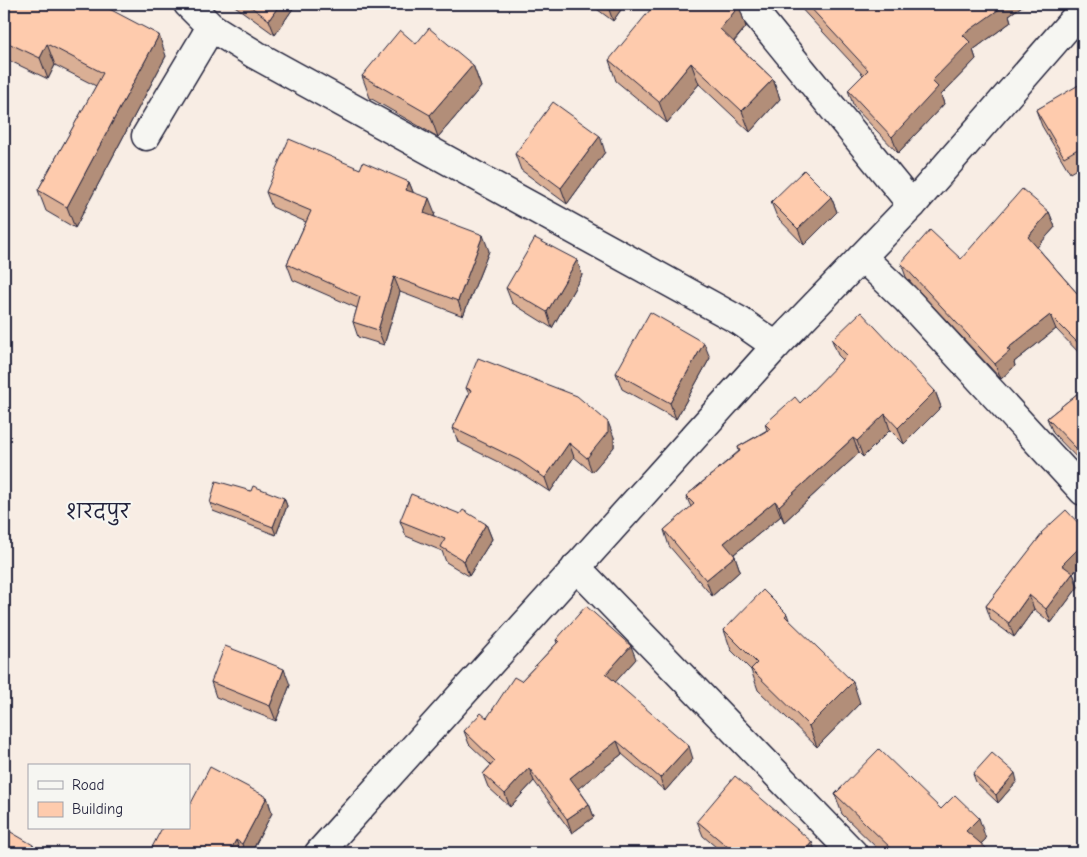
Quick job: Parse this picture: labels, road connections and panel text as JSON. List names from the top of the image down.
{
  "districts": ["शरदपुर"],
  "legend": ["Road", "Building"]
}
